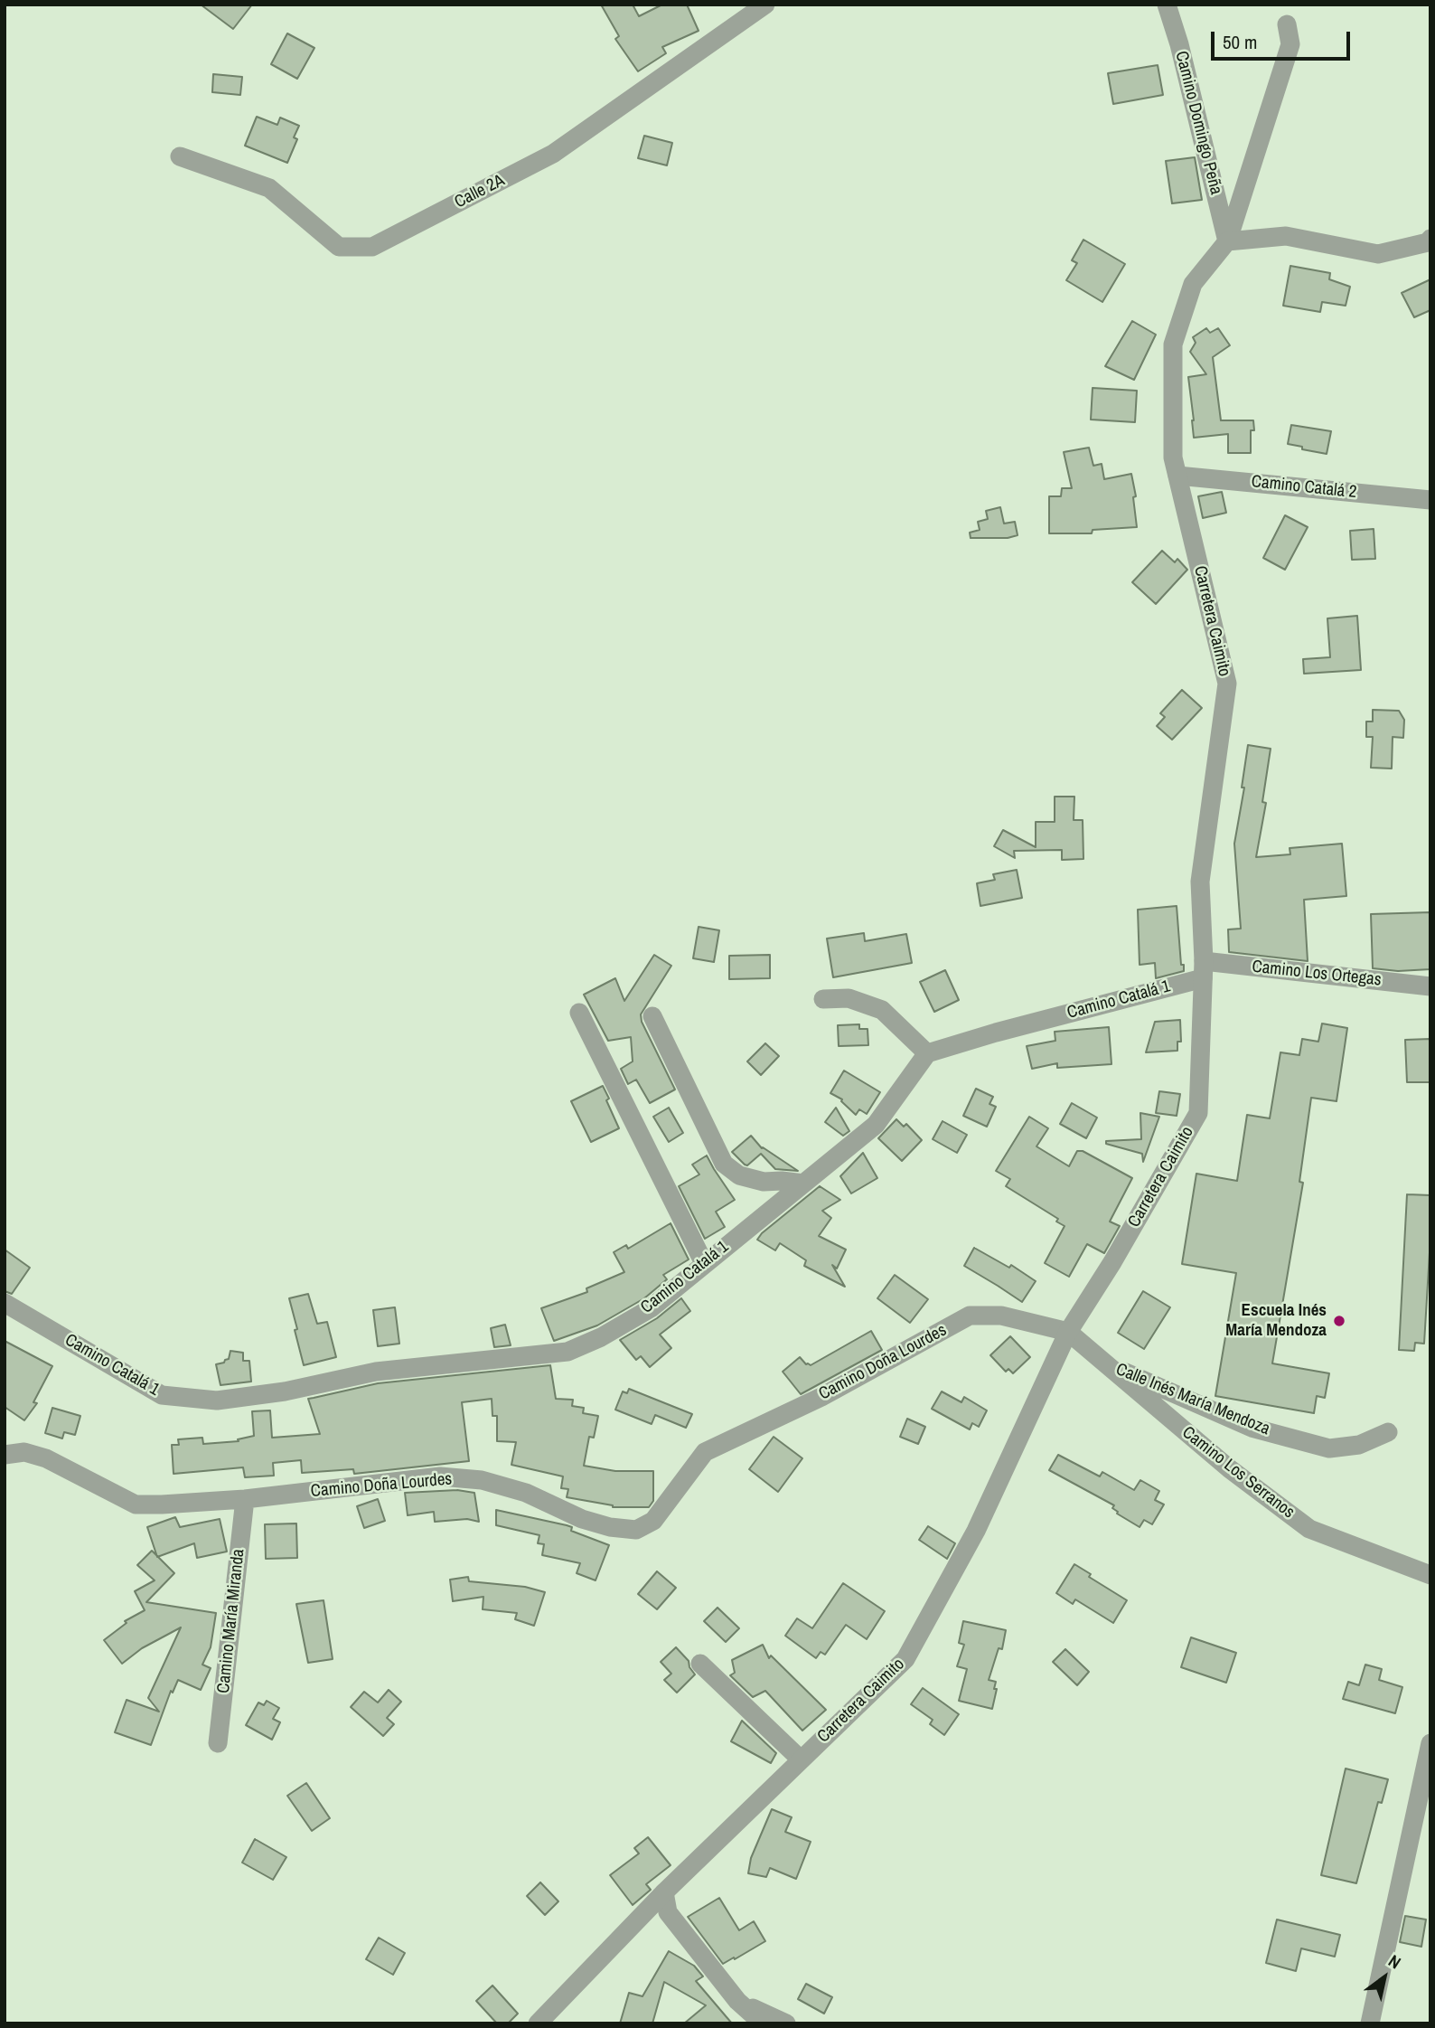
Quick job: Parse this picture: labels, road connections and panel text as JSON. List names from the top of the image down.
{
  "streets": {
    "street": [
      "Camino Domingo Peña",
      "Calle 2A",
      "Camino Catalá 2",
      "Carretera Caimito",
      "Camino Los Ortegas",
      "Camino Catalá 1",
      "Camino Doña Lourdes",
      "Calle Inés María Mendoza",
      "Camino Los Serranos",
      "Camino María Miranda"
    ]
  },
  "crossings": [
    ["Camino Domingo Peña", "Carretera Caimito"],
    ["Camino Catalá 2", "Carretera Caimito"],
    ["Carretera Caimito", "Camino Los Ortegas"],
    ["Carretera Caimito", "Camino Catalá 1"],
    ["Carretera Caimito", "Camino Doña Lourdes"],
    ["Carretera Caimito", "Camino Los Serranos"],
    ["Camino Los Ortegas", "Camino Catalá 1"],
    ["Camino Doña Lourdes", "Camino Los Serranos"],
    ["Camino Doña Lourdes", "Camino María Miranda"],
    ["Calle Inés María Mendoza", "Camino Los Serranos"]
  ],
  "places": ["Escuela Inés María Mendoza"],
  "scale_bar": "50 m",
  "north": "top right"
}
